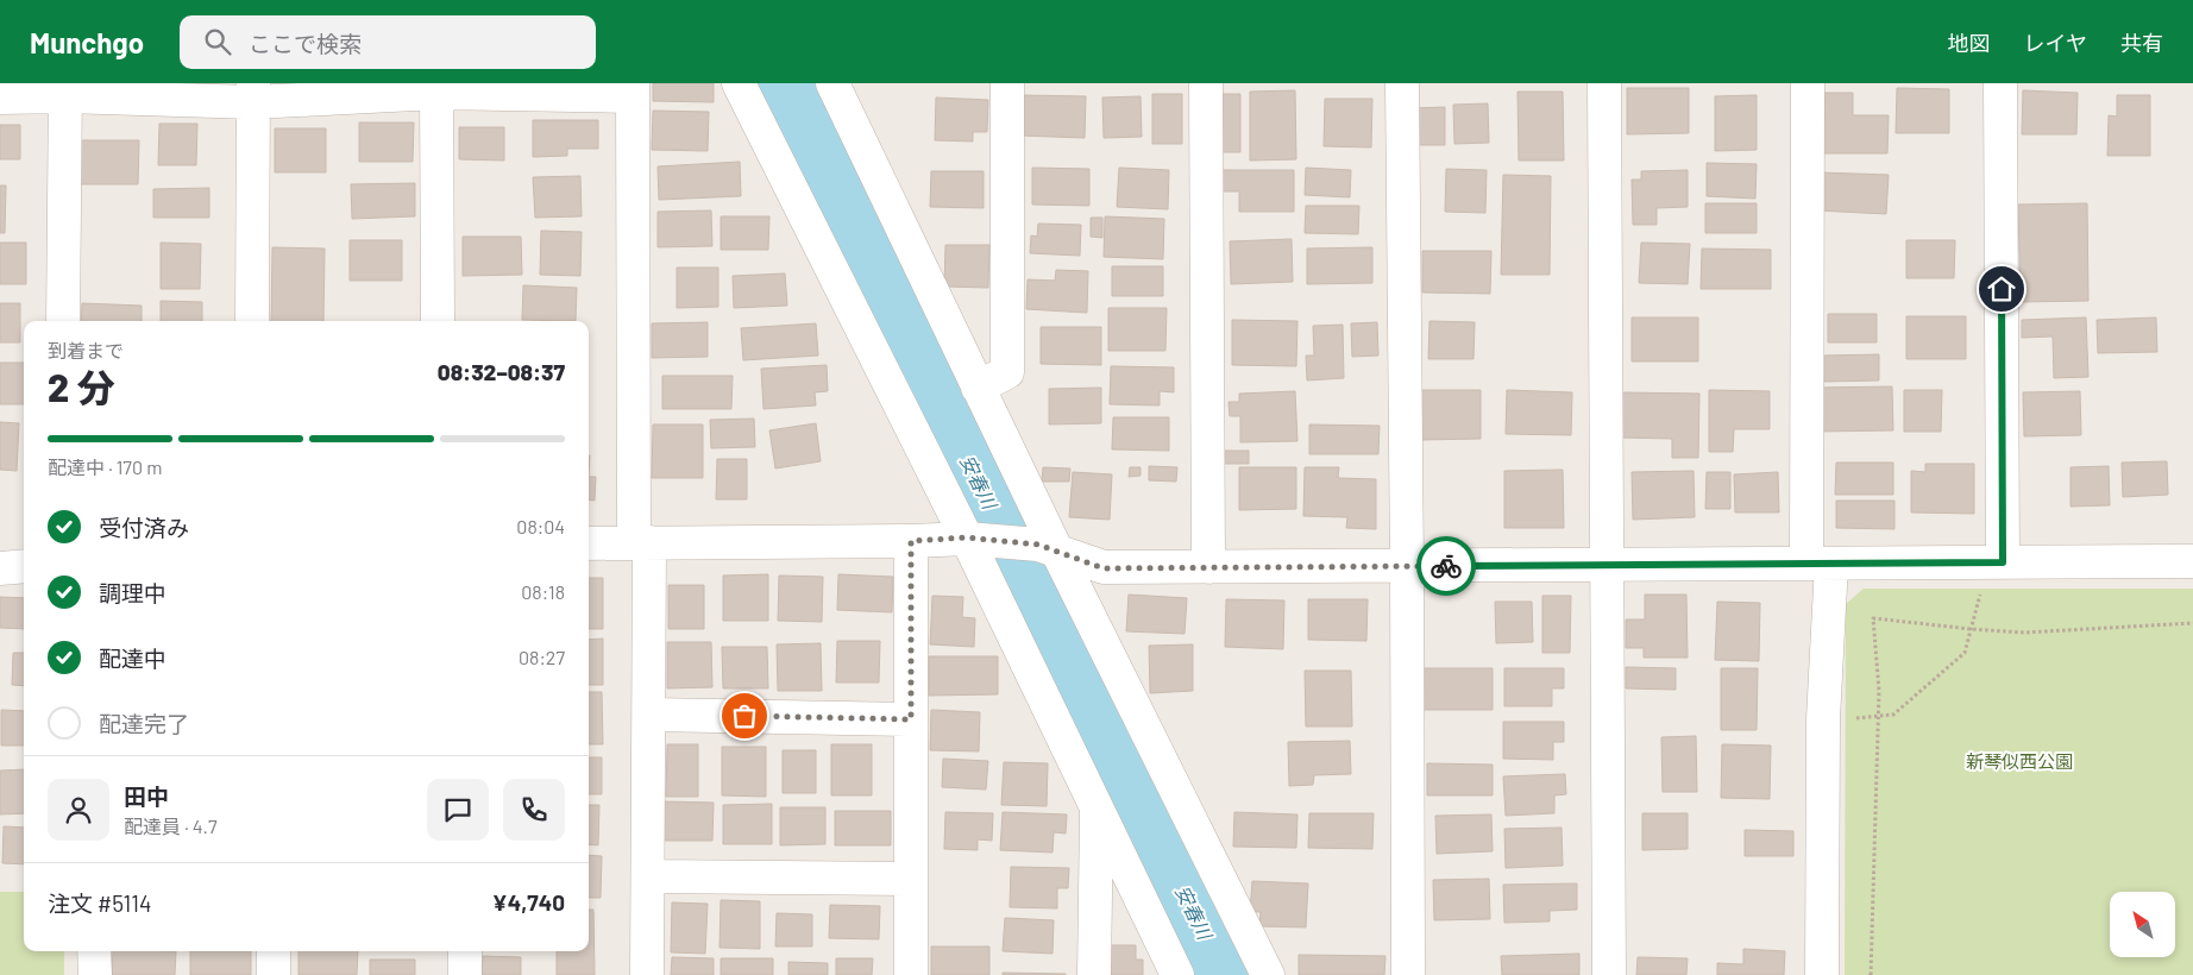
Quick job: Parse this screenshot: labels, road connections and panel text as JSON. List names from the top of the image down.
{
  "water": ["安春川"],
  "parks": ["新琴似西公園"],
  "north": "top left",
  "page": {
    "header": "Munchgo",
    "search": "ここで検索",
    "nav": ["地図", "レイヤ", "共有"],
    "heading": ["2 分", "到着まで", "08:32–08:37"],
    "panel": [
      "田中",
      "配達員 · 4.7",
      "注文 #5114",
      "¥4,740"
    ],
    "bar": "配達中 · 170 m",
    "list": [
      ["受付済み", "08:04"],
      ["調理中", "08:18"],
      ["配達中", "08:27"],
      "配達完了"
    ]
  }
}
